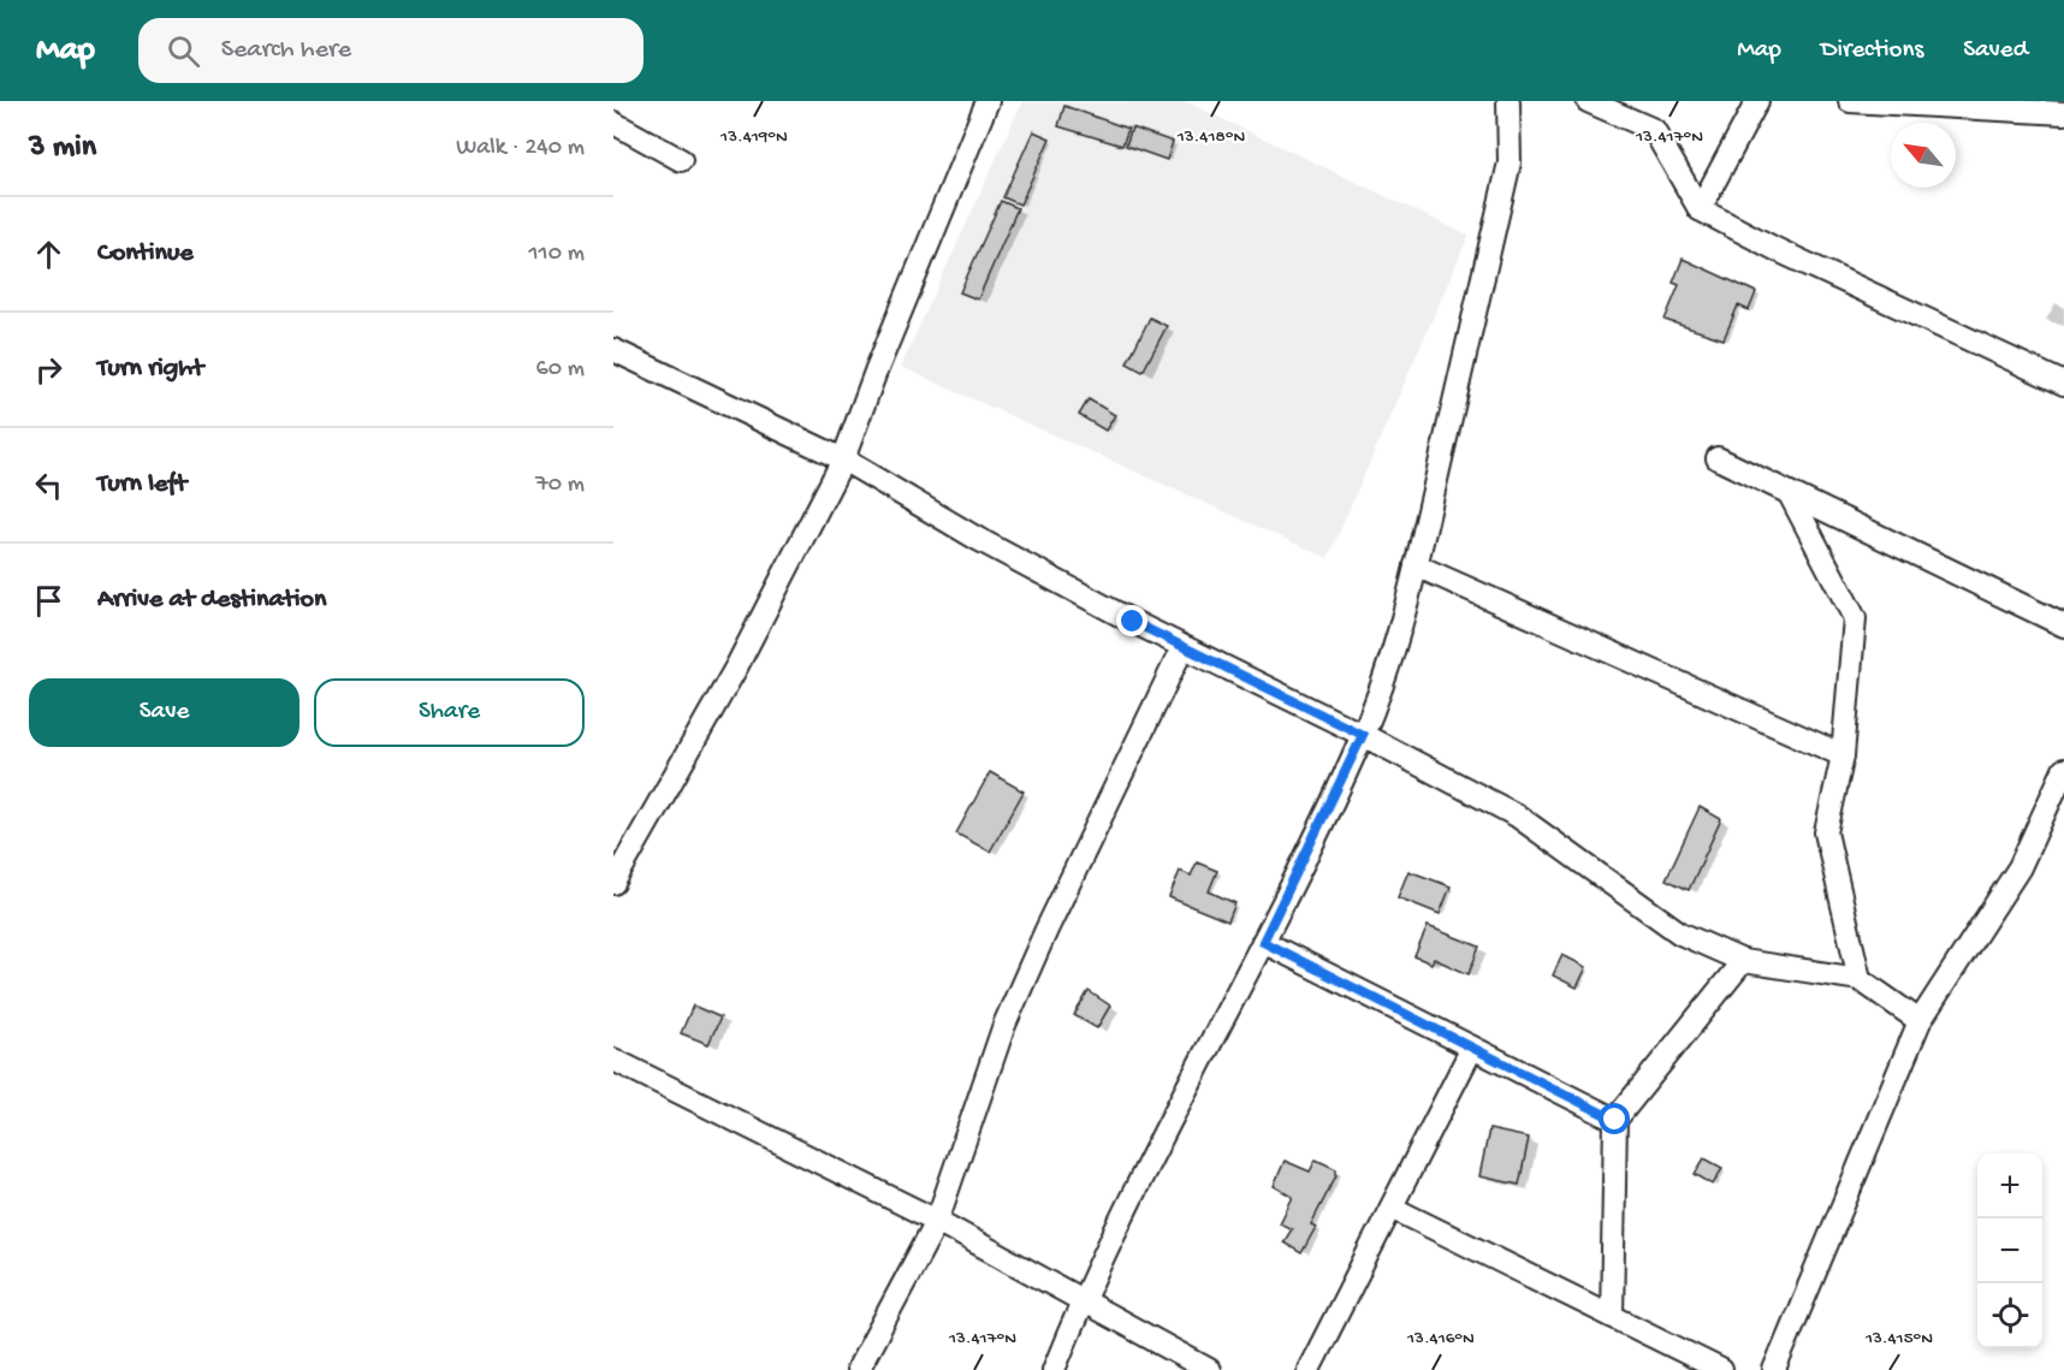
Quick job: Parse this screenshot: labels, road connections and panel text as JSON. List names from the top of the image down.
{
  "north": "top left",
  "page": {
    "header": "Map",
    "search": "Search here",
    "nav": ["Map", "Directions", "Saved"],
    "heading": ["3 min", "Walk · 240 m"],
    "list": [
      ["Continue", "110 m"],
      ["Turn right", "60 m"],
      ["Turn left", "70 m"],
      "Arrive at destination"
    ],
    "buttons": ["Save", "Share"],
    "map_buttons": ["+", "−"]
  },
  "coordinates": [
    "13.418°N",
    "13.419°N",
    "13.417°N",
    "13.416°N",
    "13.415°N"
  ]
}
